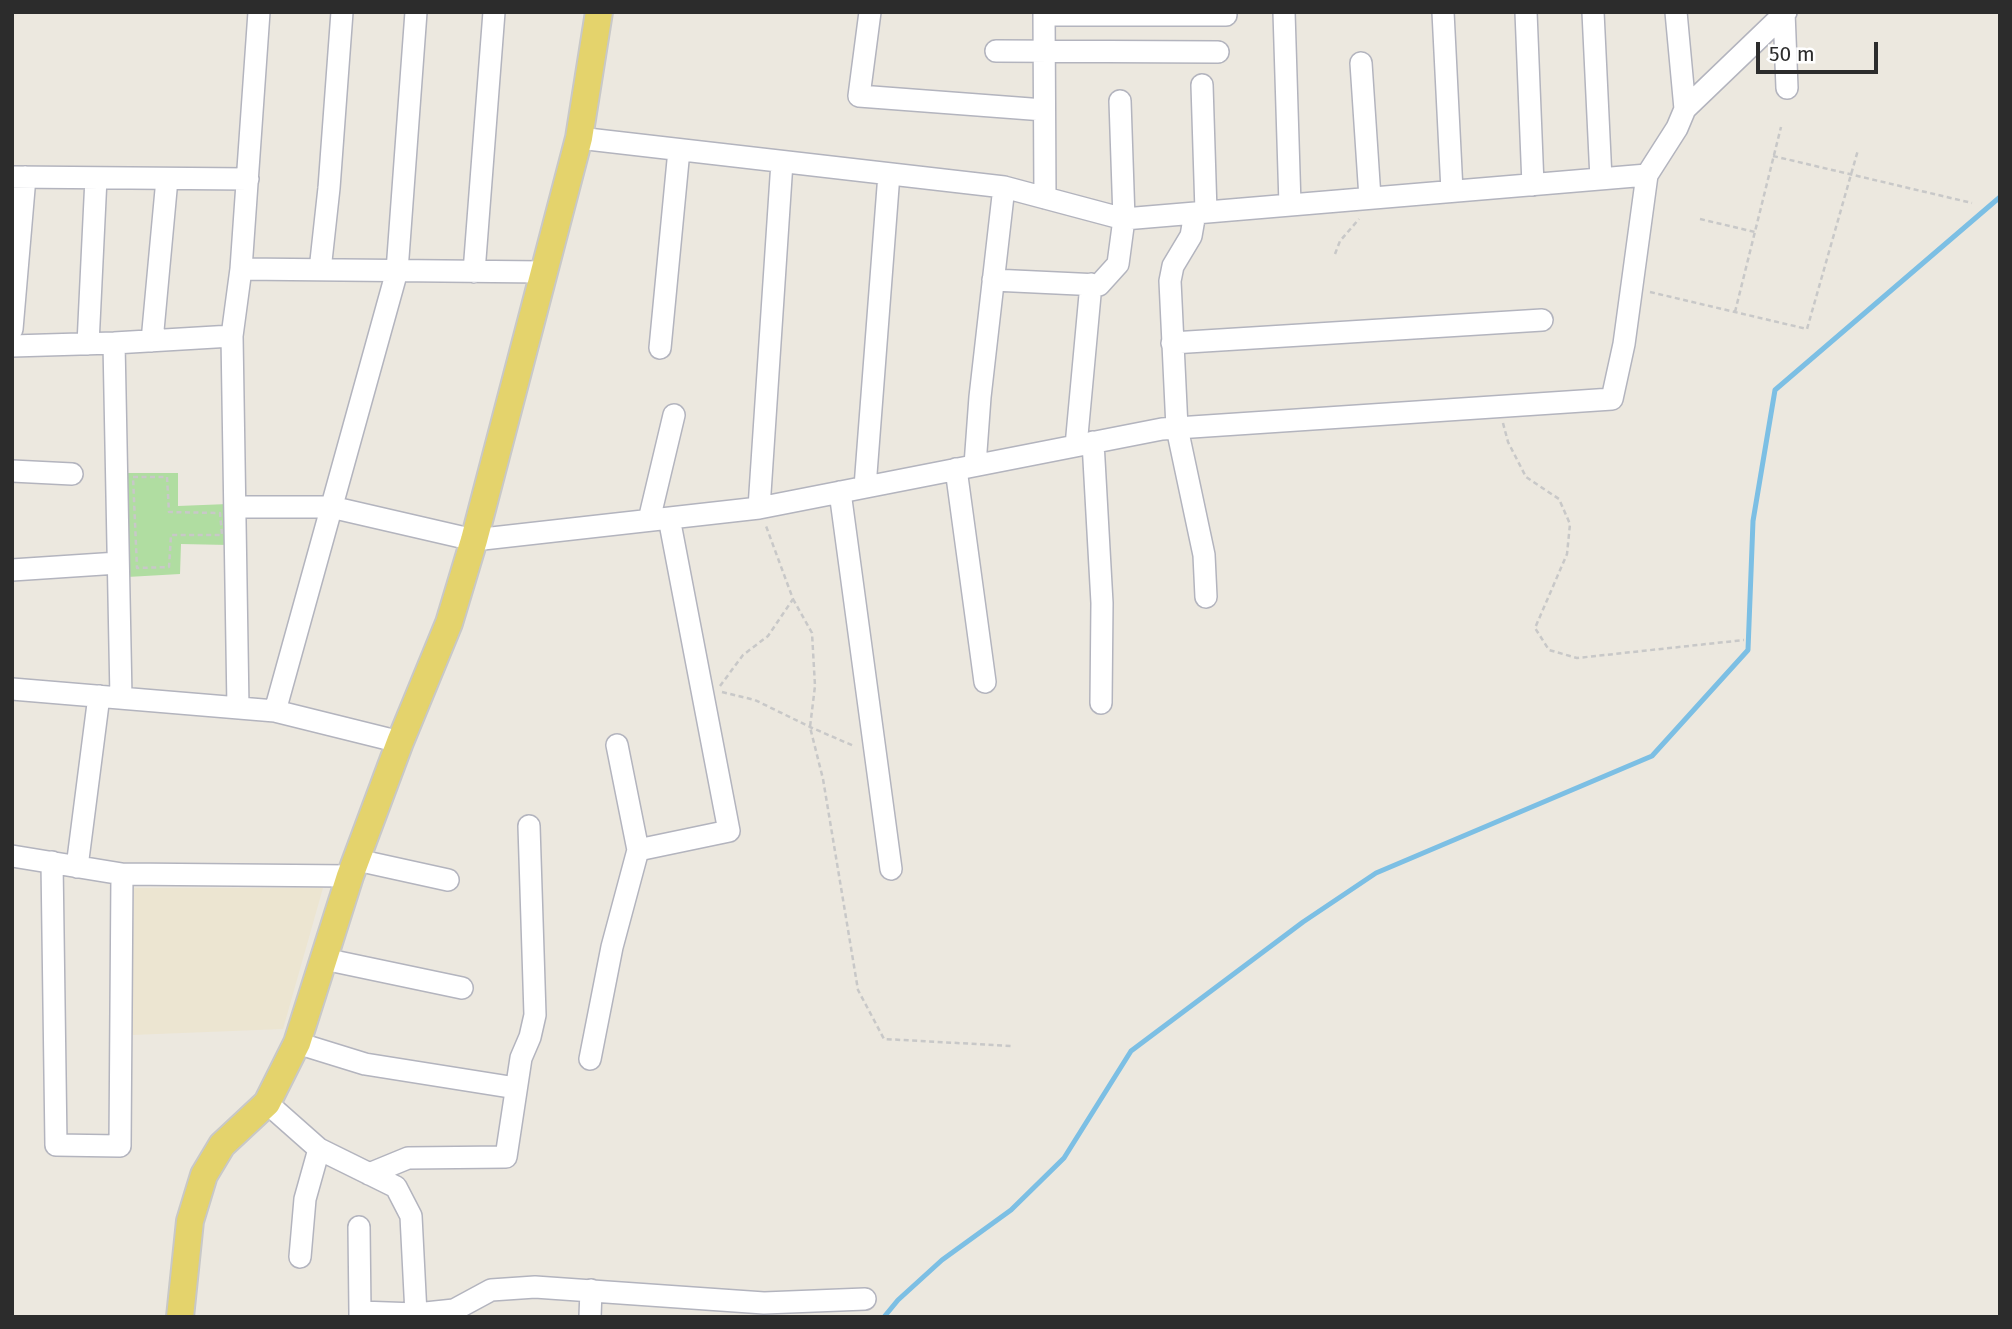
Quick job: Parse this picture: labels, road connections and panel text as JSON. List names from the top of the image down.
{
  "scale_bar": "50 m"
}
